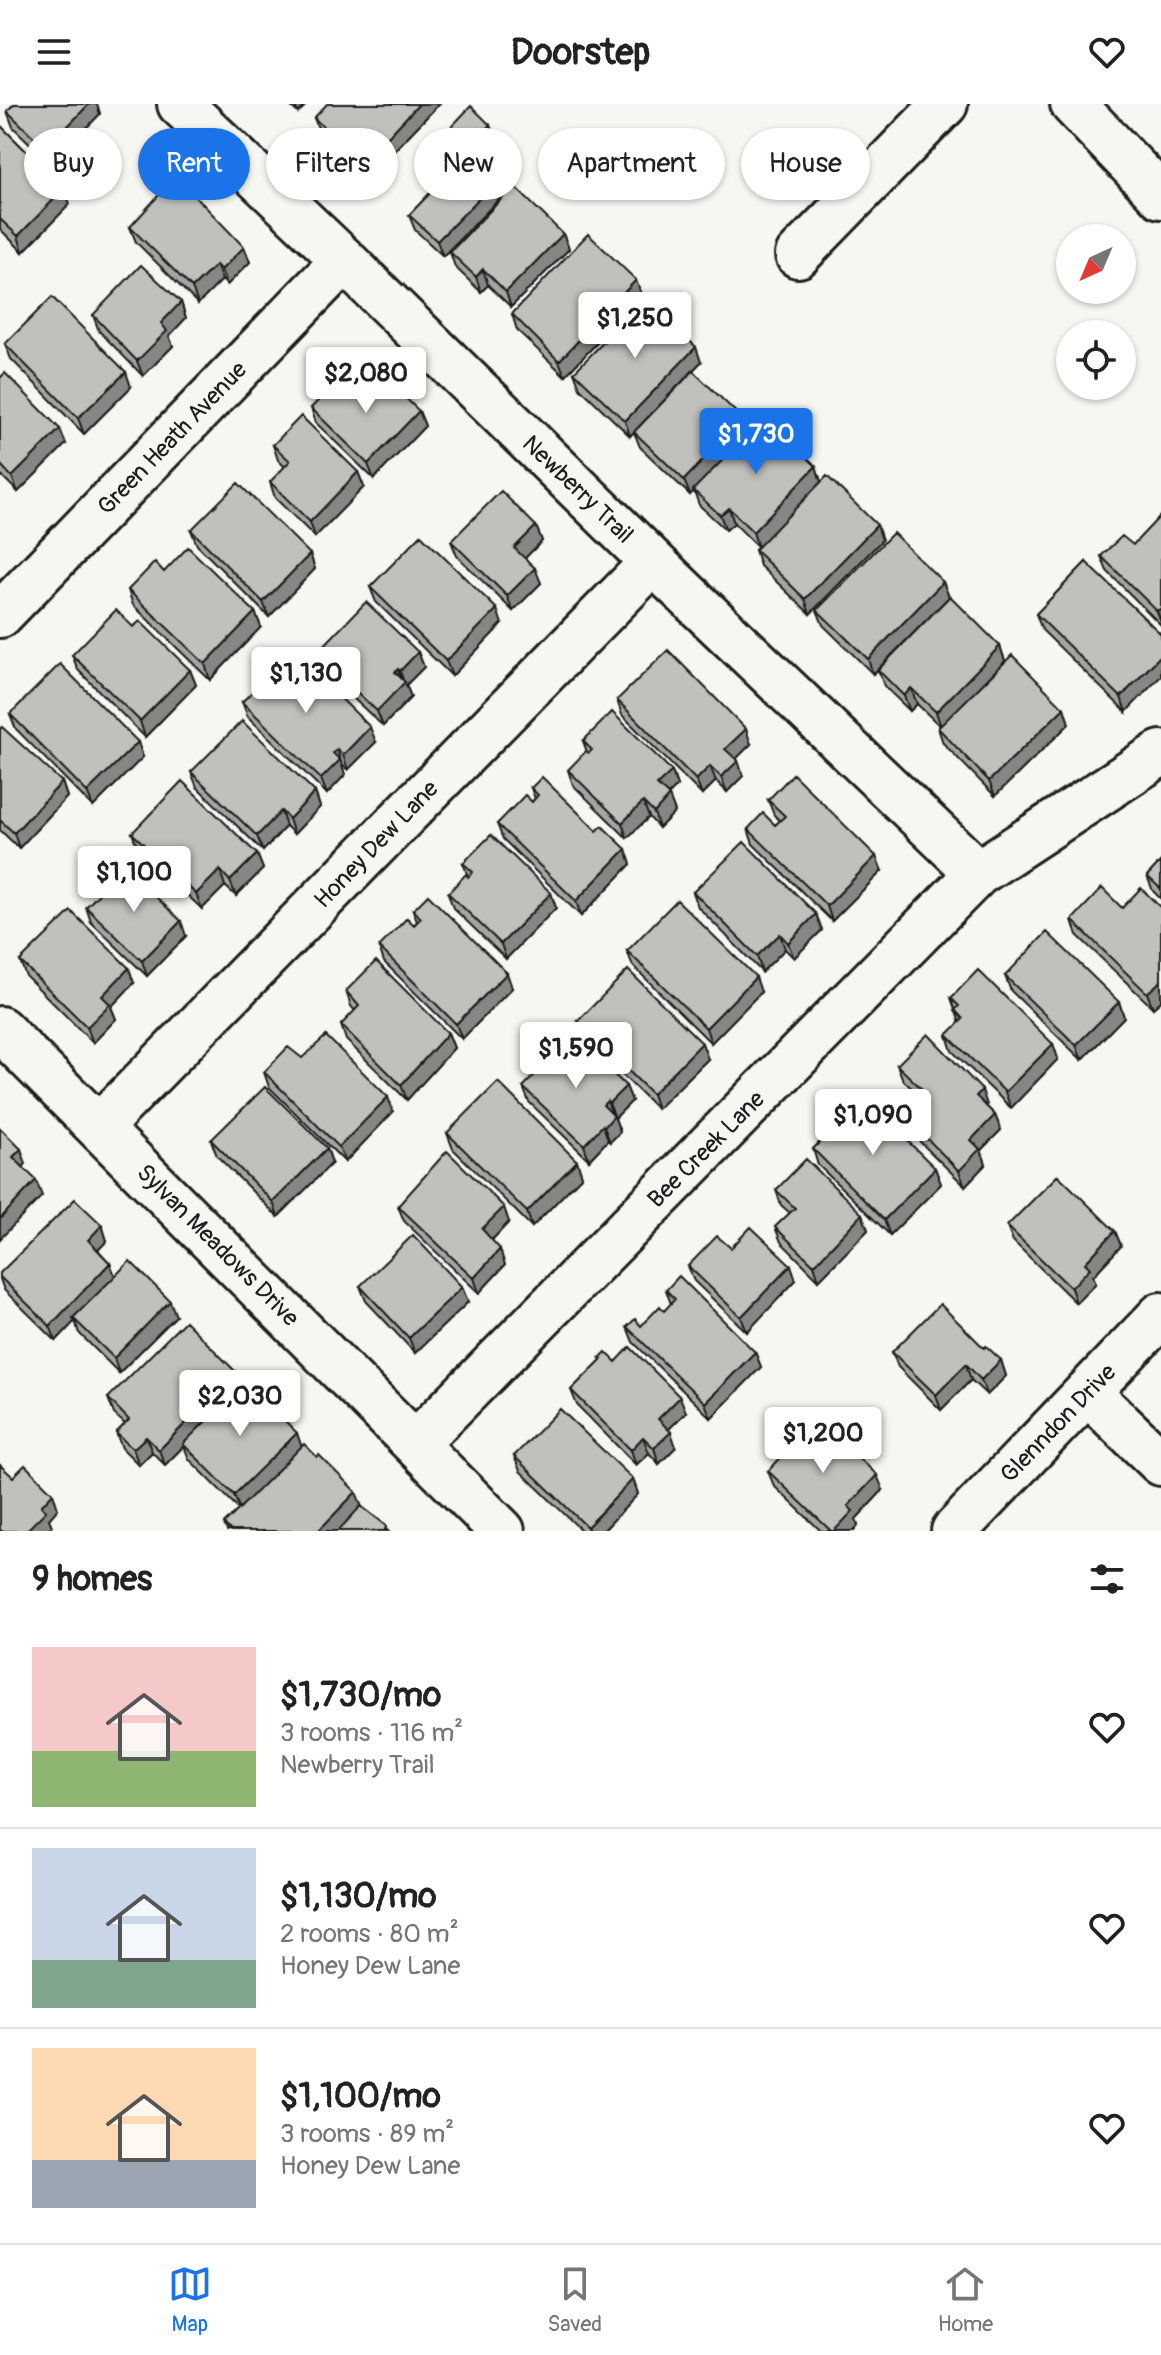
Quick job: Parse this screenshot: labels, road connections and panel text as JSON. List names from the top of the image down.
{
  "streets": {
    "street": [
      "Green Heath Avenue",
      "Newberry Trail",
      "Honey Dew Lane",
      "Bee Creek Lane",
      "Sylvan Meadows Drive",
      "Glenndon Drive"
    ]
  },
  "crossings": [
    ["Green Heath Avenue", "Newberry Trail"],
    ["Newberry Trail", "Honey Dew Lane"],
    ["Newberry Trail", "Bee Creek Lane"],
    ["Honey Dew Lane", "Sylvan Meadows Drive"],
    ["Bee Creek Lane", "Sylvan Meadows Drive"]
  ],
  "north": "bottom left",
  "page": {
    "header": "Doorstep",
    "chip": [
      "Buy",
      "Rent",
      "Filters",
      "New",
      "Apartment",
      "House"
    ],
    "price": [
      "$1,250",
      "$2,080",
      "$1,730",
      "$1,130",
      "$1,100",
      "$1,590",
      "$1,090",
      "$2,030",
      "$1,200"
    ],
    "heading": "9 homes",
    "list": [
      {
        "name": "$1,730/mo",
        "note": "3 rooms · 116 m² · Newberry Trail"
      },
      {
        "name": "$1,130/mo",
        "note": "2 rooms · 80 m² · Honey Dew Lane"
      },
      {
        "name": "$1,100/mo",
        "note": "3 rooms · 89 m² · Honey Dew Lane"
      }
    ],
    "tabs": ["Map", "Saved", "Home"]
  }
}
